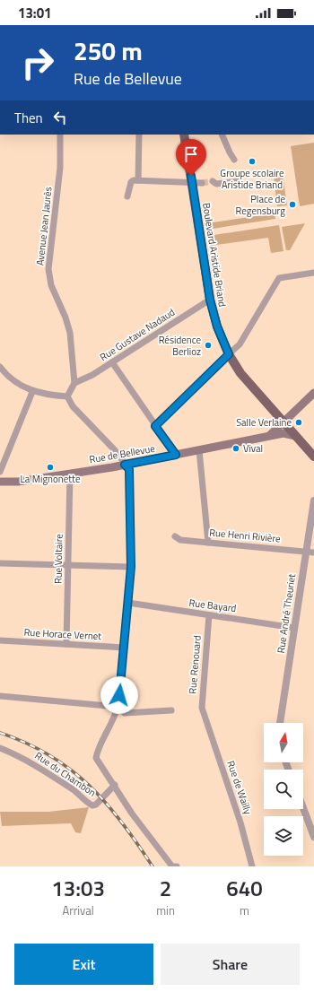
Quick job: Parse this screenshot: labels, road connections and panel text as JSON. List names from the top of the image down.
{
  "streets": {
    "main road": ["Boulevard Aristide Briand", "Rue de Bellevue"],
    "street": [
      "Avenue Jean Jaurès",
      "Rue Gustave Nadaud",
      "Rue Henri Rivière",
      "Rue Voltaire",
      "Rue Bayard",
      "Rue André Theuriet",
      "Rue Horace Vernet",
      "Rue Renouard",
      "Rue du Chambon",
      "Rue de Wailly"
    ]
  },
  "crossings": [
    ["Avenue Jean Jaurès", "Rue Gustave Nadaud"],
    ["Boulevard Aristide Briand", "Rue Gustave Nadaud"],
    ["Boulevard Aristide Briand", "Rue de Bellevue"],
    ["Rue de Bellevue", "Rue Voltaire"],
    ["Rue Henri Rivière", "Rue André Theuriet"],
    ["Rue Voltaire", "Rue Horace Vernet"],
    ["Rue Bayard", "Rue André Theuriet"],
    ["Rue Bayard", "Rue Renouard"],
    ["Rue Renouard", "Rue de Wailly"]
  ],
  "places": [
    "Groupe scolaire Aristide Briand",
    "Place de Regensburg",
    "Résidence Berlioz",
    "Salle Verlaine",
    "Vival",
    "La Mignonette"
  ],
  "north": "top",
  "page": {
    "status": "13:01",
    "turn": ["250 m", "Rue de Bellevue"],
    "then": "Then",
    "eta": [
      "13:03",
      "Arrival",
      "2",
      "min",
      "640",
      "m"
    ],
    "buttons": ["Exit", "Share"]
  }
}
